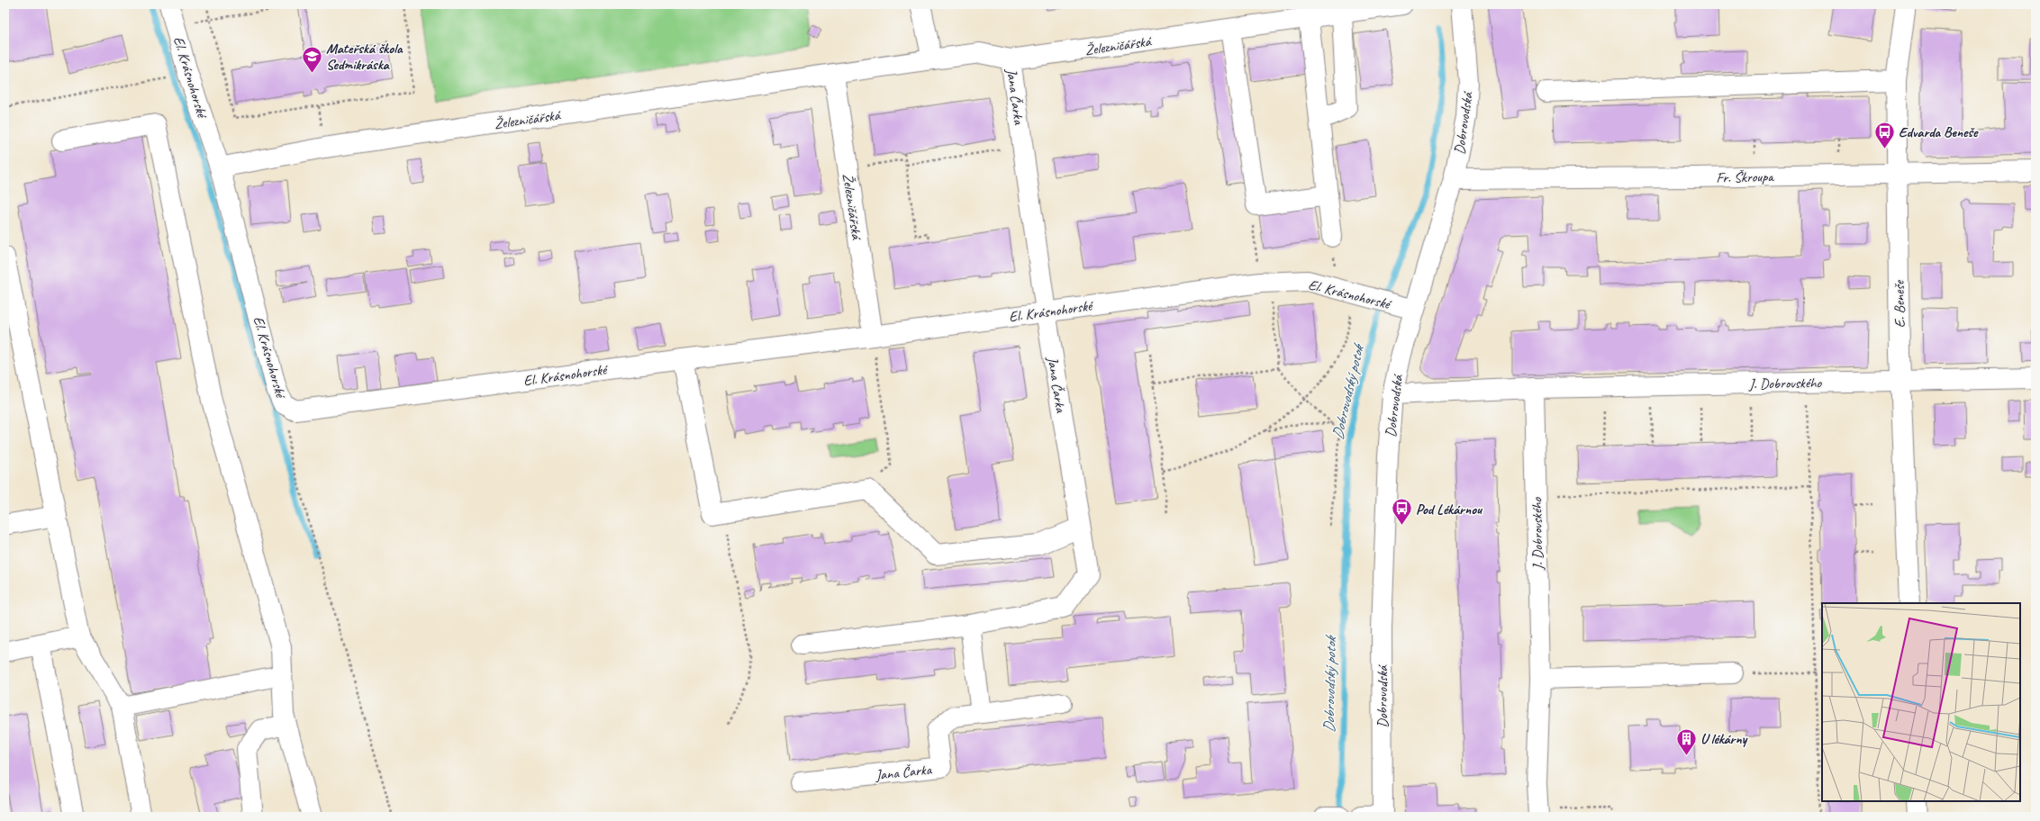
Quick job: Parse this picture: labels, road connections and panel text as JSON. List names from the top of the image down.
{
  "streets": {
    "street": [
      "Železničářská",
      "El. Krásnohorské",
      "Jana Čarka",
      "Dobrovodská",
      "Fr. Škroupa",
      "E. Beneše",
      "J. Dobrovského"
    ]
  },
  "crossings": [
    ["Železničářská", "El. Krásnohorské"],
    ["Železničářská", "Jana Čarka"],
    ["El. Krásnohorské", "Jana Čarka"],
    ["El. Krásnohorské", "Dobrovodská"],
    ["Dobrovodská", "Fr. Škroupa"],
    ["Dobrovodská", "J. Dobrovského"],
    ["Fr. Škroupa", "E. Beneše"],
    ["E. Beneše", "J. Dobrovského"]
  ],
  "water": ["Dobrovodský potok"],
  "places": {
    "school or university": ["Mateřská škola Sedmikráska"],
    "bus stop": ["Edvarda Beneše", "Pod Lékárnou"],
    "building": ["U lékárny"]
  }
}
